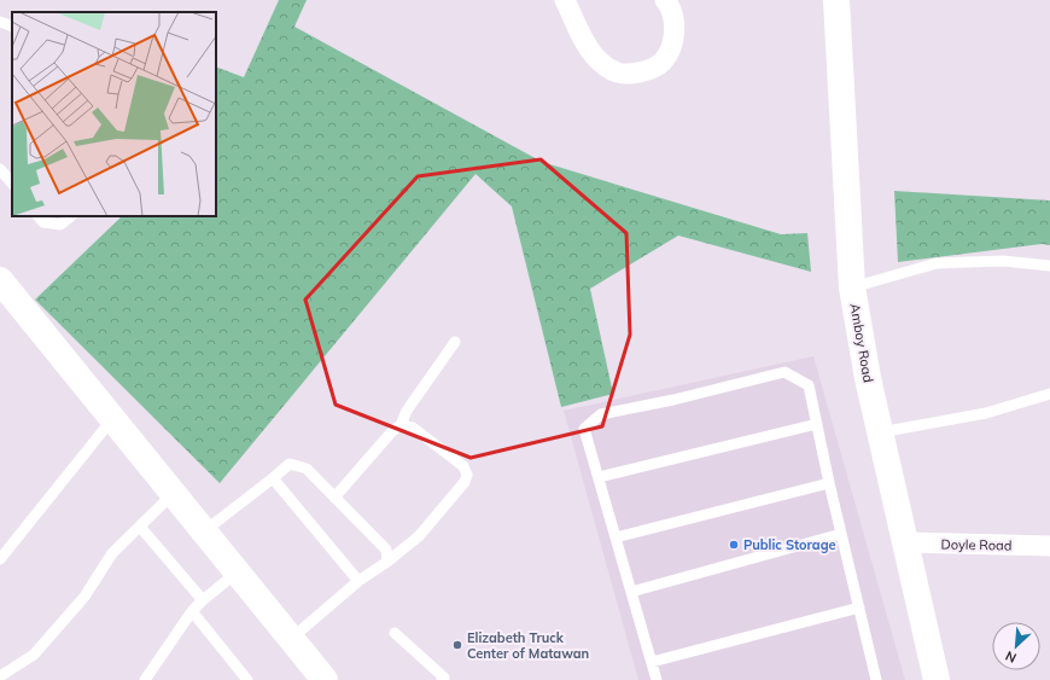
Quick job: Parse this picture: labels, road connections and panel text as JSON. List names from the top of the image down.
{
  "streets": {
    "street": ["Amboy Road", "Doyle Road"]
  },
  "crossings": [
    ["Amboy Road", "Doyle Road"]
  ],
  "places": ["Public Storage", "Elizabeth Truck Center of Matawan"],
  "north": "bottom left"
}
